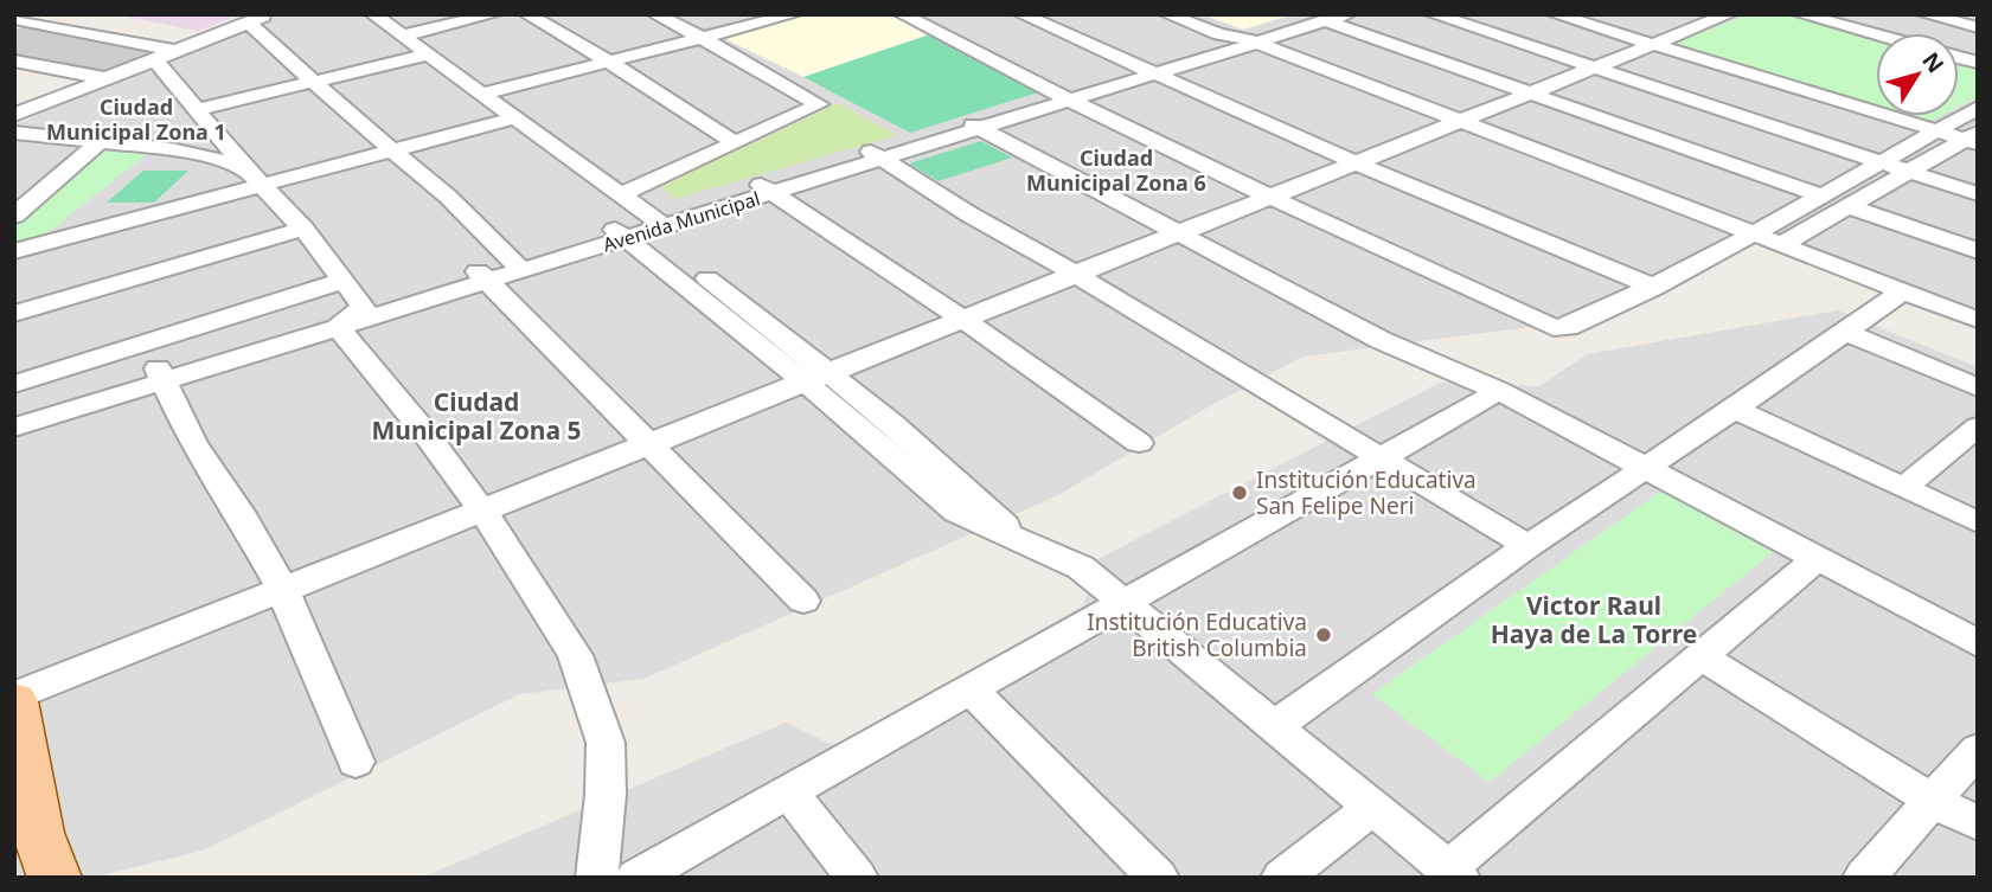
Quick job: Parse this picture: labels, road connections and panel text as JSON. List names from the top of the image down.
{
  "streets": {
    "street": ["Avenida Municipal"]
  },
  "districts": [
    "Ciudad Municipal Zona 1",
    "Ciudad Municipal Zona 6",
    "Ciudad Municipal Zona 5",
    "Victor Raul Haya de La Torre"
  ],
  "places": ["Institución Educativa San Felipe Neri", "Institución Educativa British Columbia"],
  "north": "top right"
}
